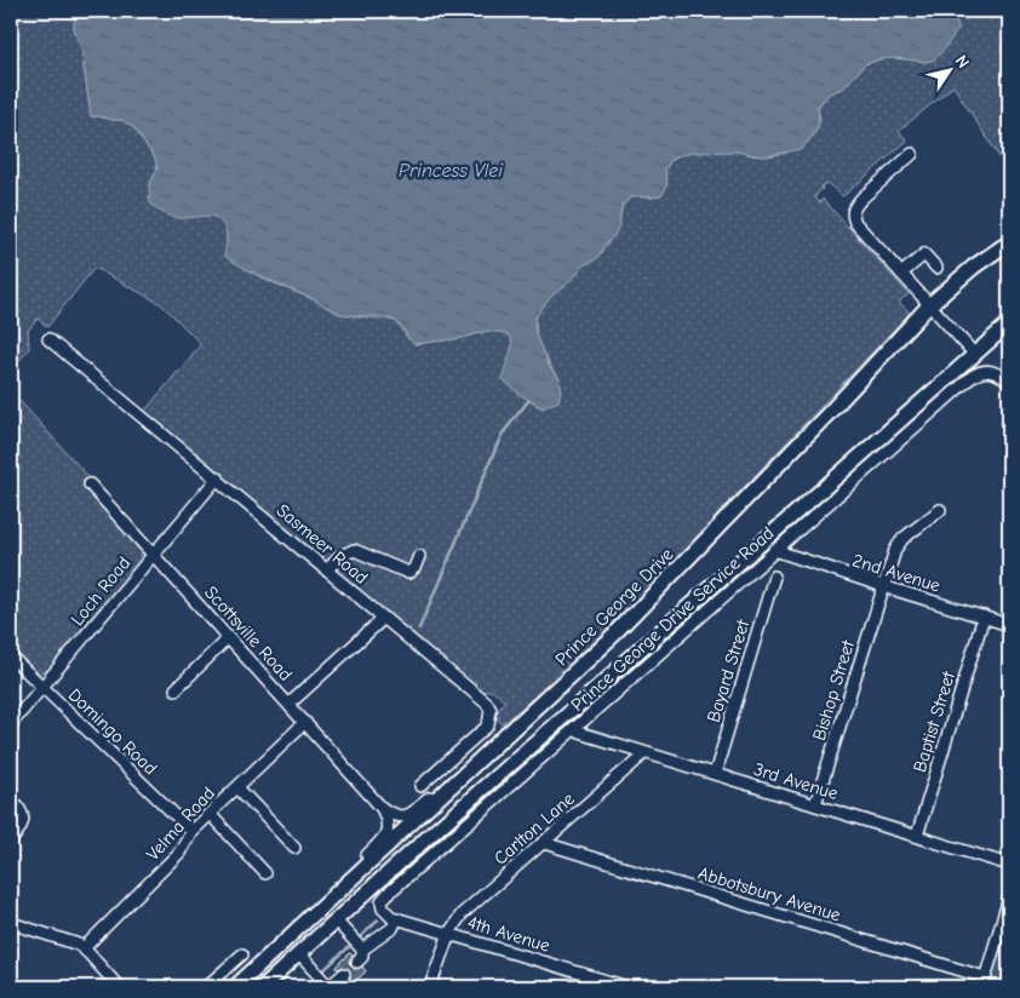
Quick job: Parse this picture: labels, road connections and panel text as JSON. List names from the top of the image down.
{
  "streets": {
    "main road": ["Prince George Drive"],
    "street": [
      "Sasmeer Road",
      "2nd Avenue",
      "Loch Road",
      "Prince George Drive Service Road",
      "Scottsville Road",
      "Bayard Street",
      "Bishop Street",
      "Baptist Street",
      "Domingo Road",
      "3rd Avenue",
      "Velma Road",
      "Carlton Lane",
      "Abbotsbury Avenue",
      "4th Avenue"
    ]
  },
  "crossings": [
    ["Sasmeer Road", "Loch Road"],
    ["2nd Avenue", "Prince George Drive Service Road"],
    ["2nd Avenue", "Bishop Street"],
    ["2nd Avenue", "Baptist Street"],
    ["Loch Road", "Scottsville Road"],
    ["Loch Road", "Domingo Road"],
    ["Prince George Drive Service Road", "3rd Avenue"],
    ["Prince George Drive Service Road", "4th Avenue"],
    ["Scottsville Road", "Velma Road"],
    ["Bayard Street", "3rd Avenue"],
    ["Bishop Street", "3rd Avenue"],
    ["Baptist Street", "3rd Avenue"],
    ["Domingo Road", "Velma Road"],
    ["3rd Avenue", "Carlton Lane"],
    ["Carlton Lane", "Abbotsbury Avenue"],
    ["Carlton Lane", "4th Avenue"]
  ],
  "water": ["Princess Vlei"],
  "north": "top right"
}
